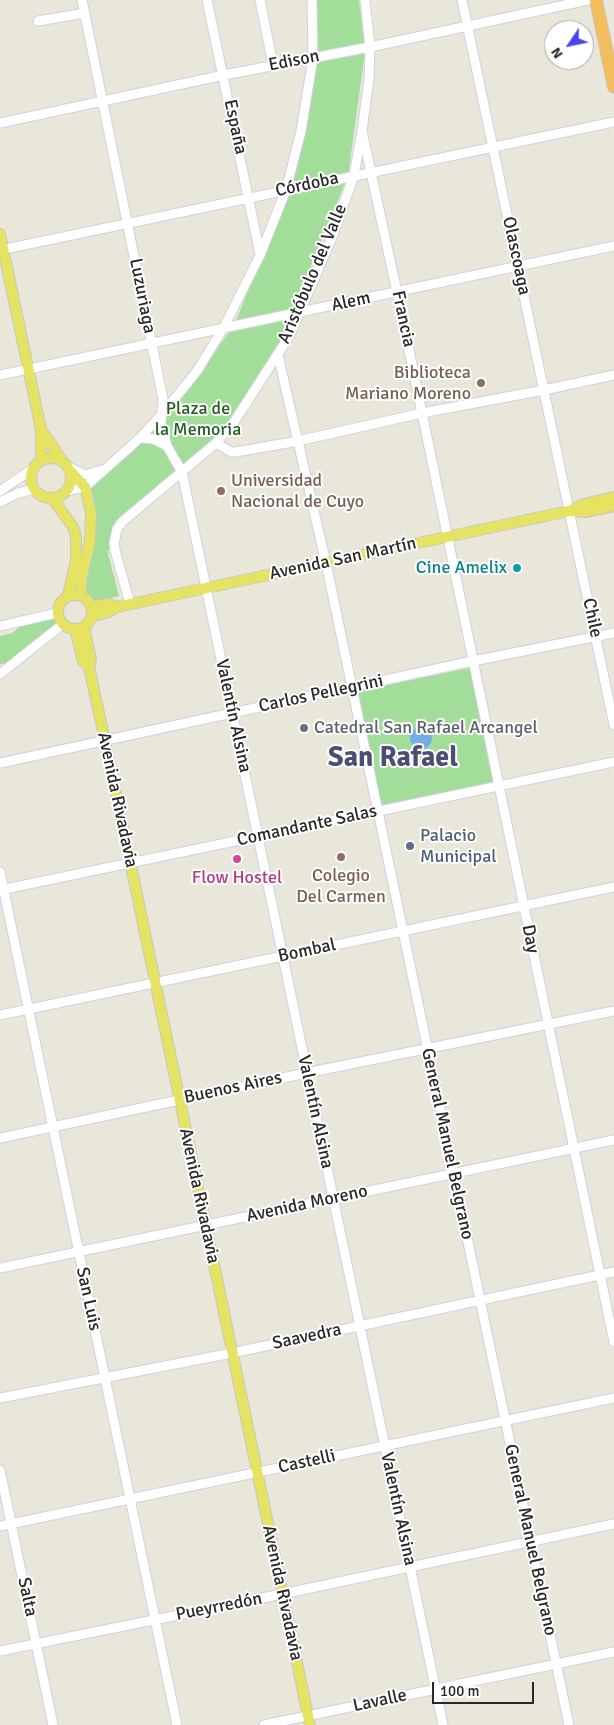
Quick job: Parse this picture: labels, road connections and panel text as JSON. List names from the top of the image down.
{
  "streets": {
    "main road": ["Avenida San Martín", "Avenida Rivadavia"],
    "street": [
      "Edison",
      "España",
      "Córdoba",
      "Olascoaga",
      "Aristóbulo del Valle",
      "Luzuriaga",
      "Alem",
      "Francia",
      "Chile",
      "Carlos Pellegrini",
      "Valentín Alsina",
      "Comandante Salas",
      "Day",
      "Bombal",
      "Buenos Aires",
      "General Manuel Belgrano",
      "Avenida Moreno",
      "San Luis",
      "Saavedra",
      "Castelli",
      "Salta",
      "Pueyrredón",
      "Lavalle"
    ]
  },
  "crossings": [
    ["Edison", "España"],
    ["Edison", "Olascoaga"],
    ["Edison", "Aristóbulo del Valle"],
    ["Edison", "Luzuriaga"],
    ["España", "Córdoba"],
    ["Córdoba", "Olascoaga"],
    ["Córdoba", "Aristóbulo del Valle"],
    ["Córdoba", "Luzuriaga"],
    ["Córdoba", "Francia"],
    ["Olascoaga", "Alem"],
    ["Olascoaga", "Avenida San Martín"],
    ["Olascoaga", "Chile"],
    ["Aristóbulo del Valle", "Luzuriaga"],
    ["Aristóbulo del Valle", "Alem"],
    ["Aristóbulo del Valle", "Francia"],
    ["Aristóbulo del Valle", "Avenida San Martín"],
    ["Luzuriaga", "Alem"],
    ["Luzuriaga", "Avenida San Martín"],
    ["Luzuriaga", "Valentín Alsina"],
    ["Alem", "Francia"],
    ["Francia", "Avenida San Martín"],
    ["Francia", "Day"],
    ["Avenida San Martín", "Chile"],
    ["Avenida San Martín", "Valentín Alsina"],
    ["Avenida San Martín", "Avenida Rivadavia"],
    ["Avenida San Martín", "Day"],
    ["Avenida San Martín", "General Manuel Belgrano"],
    ["Chile", "Carlos Pellegrini"],
    ["Carlos Pellegrini", "Valentín Alsina"],
    ["Carlos Pellegrini", "Avenida Rivadavia"],
    ["Carlos Pellegrini", "Day"],
    ["Carlos Pellegrini", "General Manuel Belgrano"],
    ["Valentín Alsina", "Comandante Salas"],
    ["Valentín Alsina", "Bombal"],
    ["Valentín Alsina", "Buenos Aires"],
    ["Valentín Alsina", "Avenida Moreno"],
    ["Valentín Alsina", "Saavedra"],
    ["Valentín Alsina", "Castelli"],
    ["Valentín Alsina", "Pueyrredón"],
    ["Valentín Alsina", "Lavalle"],
    ["Avenida Rivadavia", "Comandante Salas"],
    ["Avenida Rivadavia", "Bombal"],
    ["Avenida Rivadavia", "Buenos Aires"],
    ["Avenida Rivadavia", "Avenida Moreno"],
    ["Avenida Rivadavia", "Saavedra"],
    ["Avenida Rivadavia", "Castelli"],
    ["Avenida Rivadavia", "Pueyrredón"],
    ["Avenida Rivadavia", "Lavalle"],
    ["Comandante Salas", "Day"],
    ["Comandante Salas", "General Manuel Belgrano"],
    ["Comandante Salas", "San Luis"],
    ["Day", "Bombal"],
    ["Day", "Buenos Aires"],
    ["Day", "Avenida Moreno"],
    ["Day", "Saavedra"],
    ["Bombal", "General Manuel Belgrano"],
    ["Bombal", "San Luis"],
    ["Buenos Aires", "General Manuel Belgrano"],
    ["Buenos Aires", "San Luis"],
    ["General Manuel Belgrano", "Avenida Moreno"],
    ["General Manuel Belgrano", "Saavedra"],
    ["General Manuel Belgrano", "Castelli"],
    ["General Manuel Belgrano", "Pueyrredón"],
    ["General Manuel Belgrano", "Lavalle"],
    ["Avenida Moreno", "San Luis"],
    ["San Luis", "Saavedra"],
    ["San Luis", "Castelli"],
    ["San Luis", "Pueyrredón"],
    ["Castelli", "Salta"],
    ["Salta", "Pueyrredón"]
  ],
  "districts": ["San Rafael"],
  "parks": ["Plaza de la Memoria"],
  "places": [
    "Biblioteca Mariano Moreno",
    "Universidad Nacional de Cuyo",
    "Cine Amelix",
    "Catedral San Rafael Arcangel",
    "Palacio Municipal",
    "Colegio Del Carmen",
    "Flow Hostel"
  ],
  "scale_bar": "100 m",
  "north": "bottom left"
}
